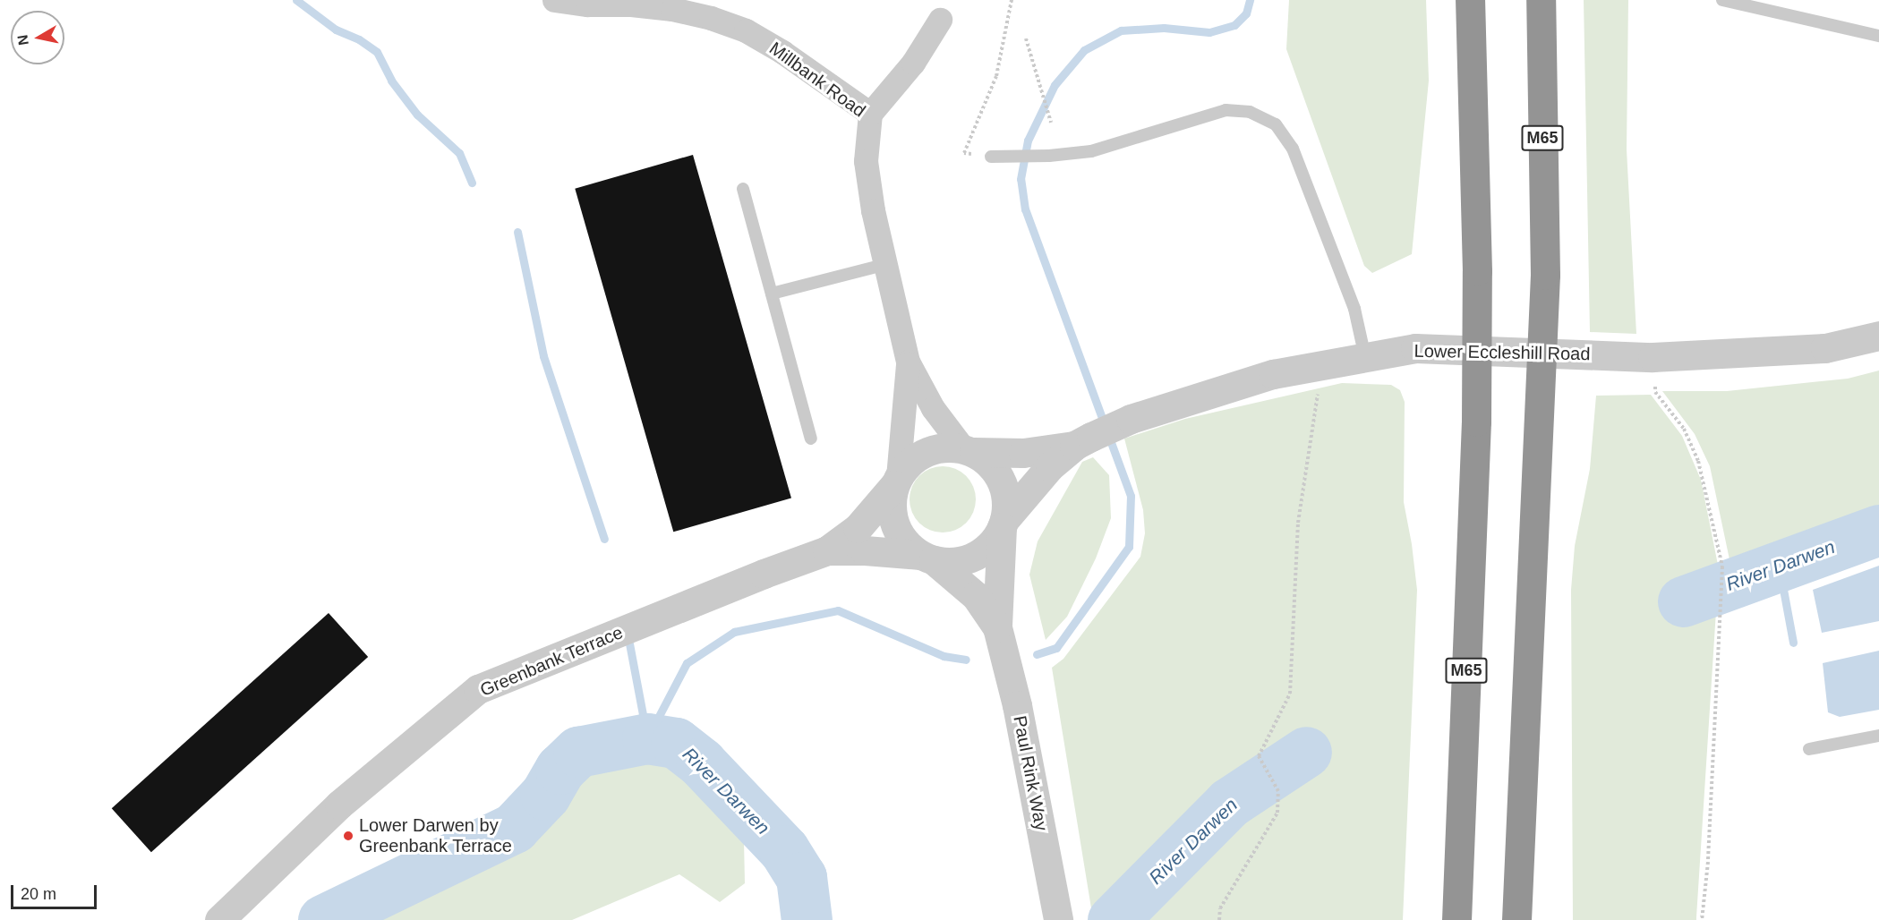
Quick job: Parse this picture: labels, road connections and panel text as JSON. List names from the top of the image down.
{
  "streets": {
    "highway": ["M65"],
    "street": [
      "Millbank Road",
      "Lower Eccleshill Road",
      "Greenbank Terrace",
      "Paul Rink Way"
    ]
  },
  "crossings": [
    ["Millbank Road", "Lower Eccleshill Road"],
    ["Millbank Road", "Greenbank Terrace"],
    ["Millbank Road", "Paul Rink Way"],
    ["Lower Eccleshill Road", "Greenbank Terrace"],
    ["Lower Eccleshill Road", "Paul Rink Way"],
    ["Greenbank Terrace", "Paul Rink Way"]
  ],
  "water": ["River Darwen"],
  "places": ["Lower Darwen by Greenbank Terrace"],
  "scale_bar": "20 m",
  "north": "left"
}
